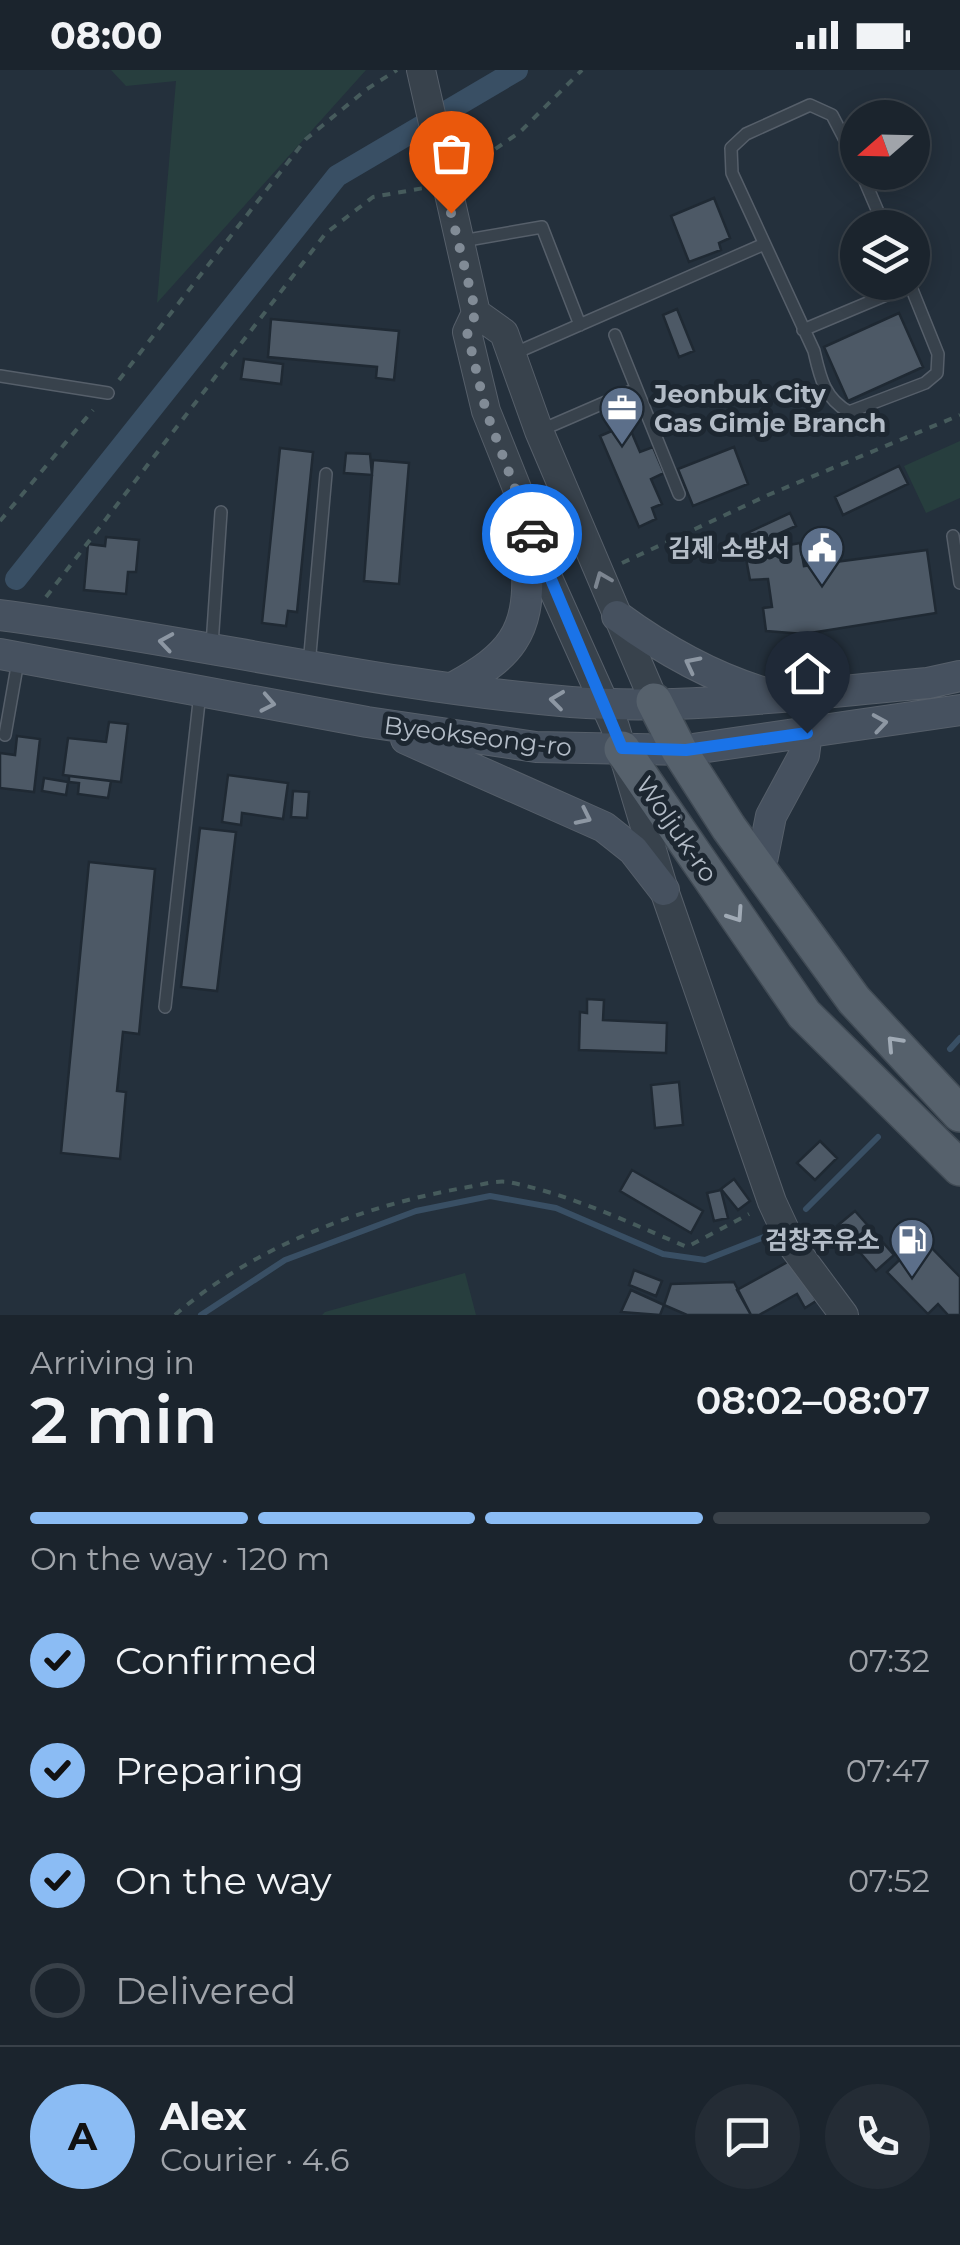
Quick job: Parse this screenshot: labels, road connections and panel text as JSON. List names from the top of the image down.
{
  "streets": {
    "main road": ["Byeokseong-ro", "Woljuk-ro"]
  },
  "crossings": [
    ["Byeokseong-ro", "Woljuk-ro"]
  ],
  "places": {
    "office": ["Jeonbuk City Gas Gimje Branch"],
    "public building": ["김제 소방서"],
    "fuel station": ["검창주유소"]
  },
  "north": "left",
  "page": {
    "status": "08:00",
    "heading": ["2 min", "Arriving in", "08:02–08:07"],
    "panel": ["Alex", "Courier · 4.6"],
    "bar": "On the way · 120 m",
    "list": [
      ["Confirmed", "07:32"],
      ["Preparing", "07:47"],
      ["On the way", "07:52"],
      "Delivered"
    ],
    "round": "A"
  }
}
